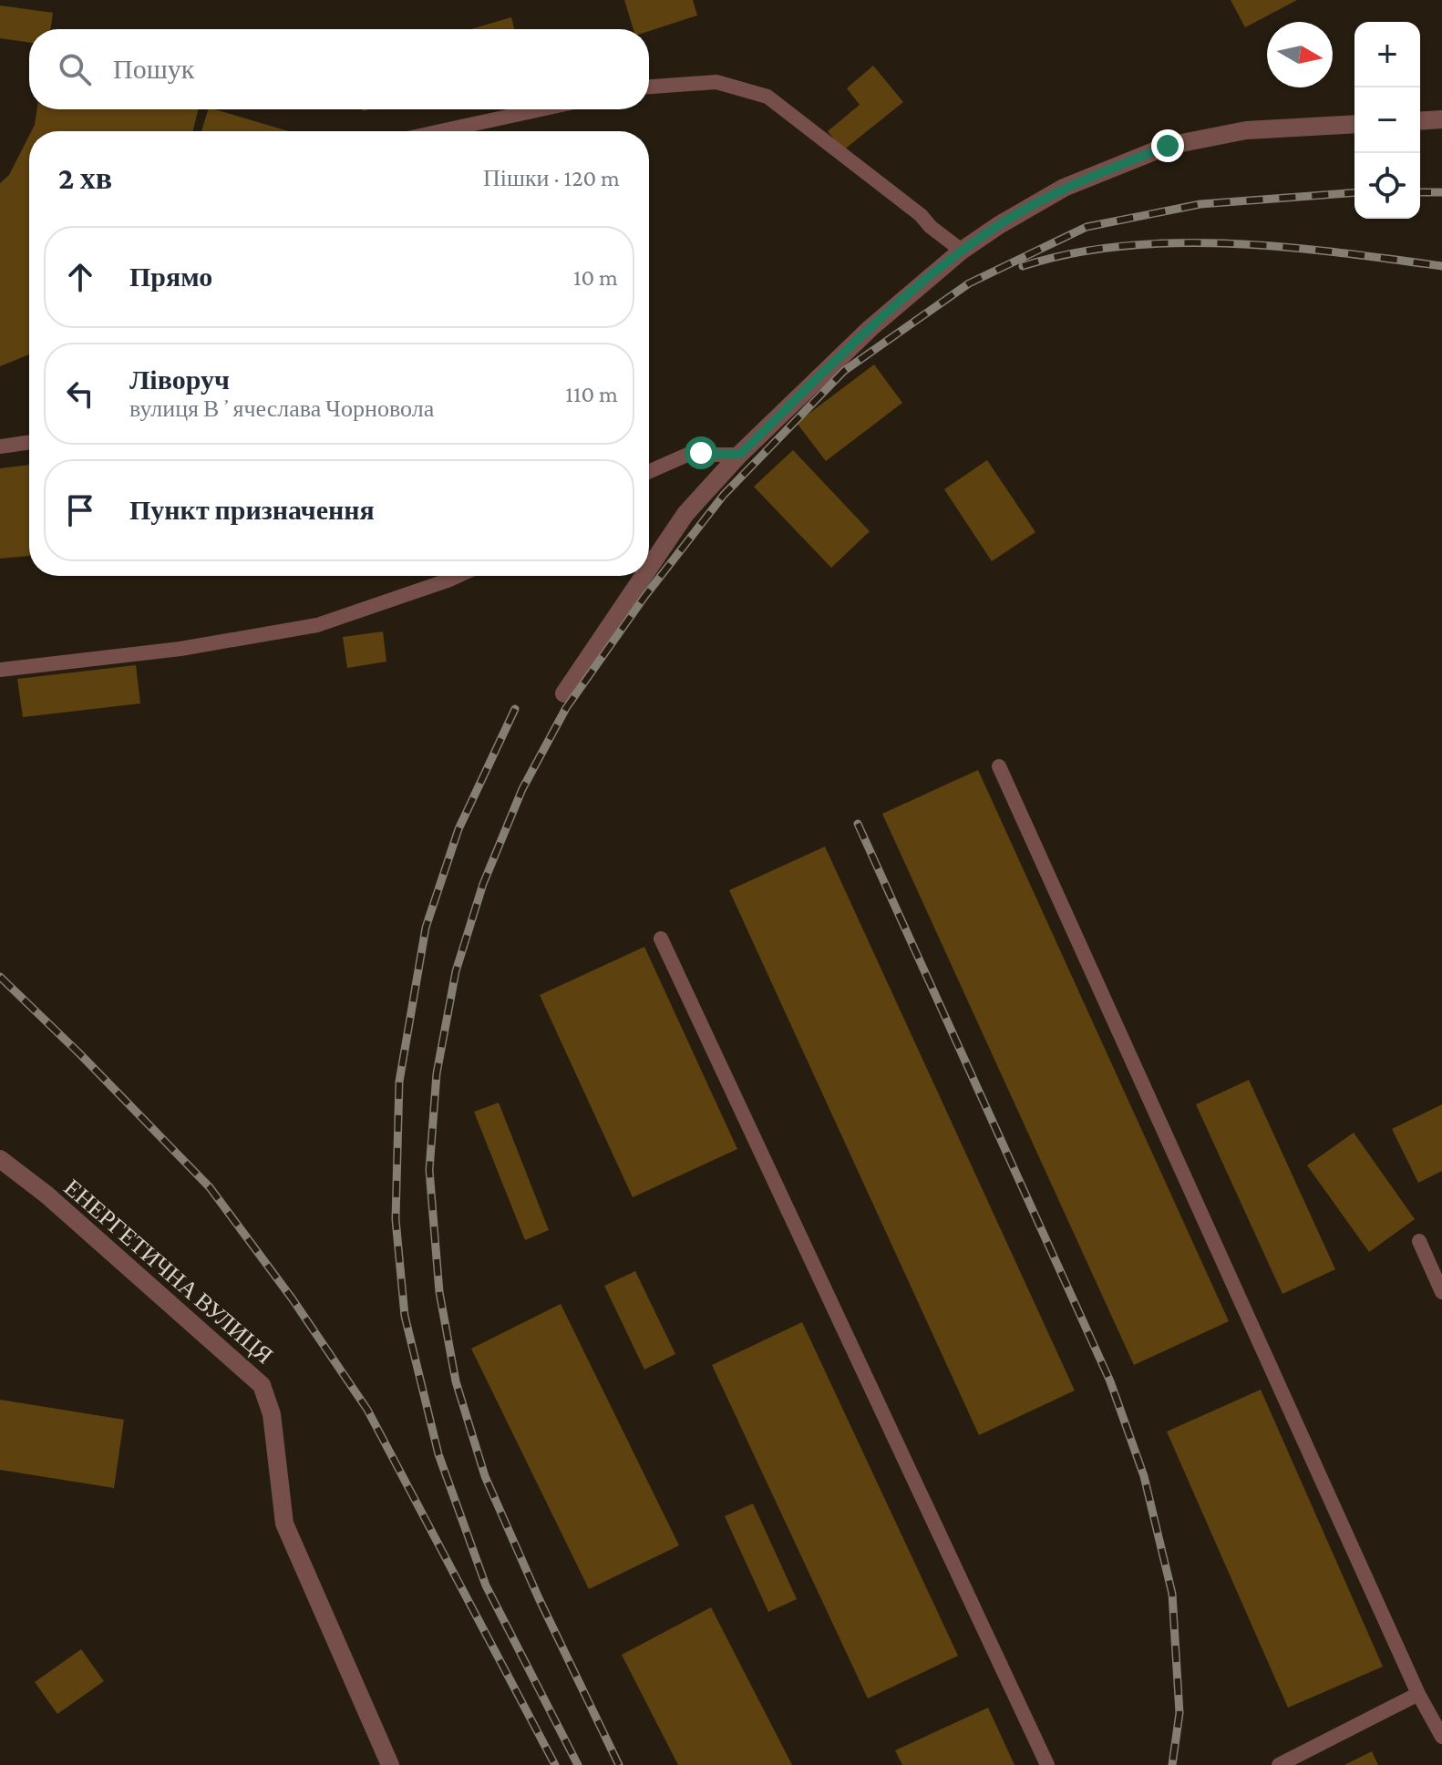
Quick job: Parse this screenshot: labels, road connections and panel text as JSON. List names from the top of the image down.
{
  "streets": {
    "street": ["ЕНЕРГЕТИЧНА ВУЛИЦЯ"]
  },
  "north": "right",
  "page": {
    "map_buttons": ["+", "−"],
    "search": "Пошук",
    "heading": ["2 хв", "Пішки · 120 m"],
    "list": [
      ["Прямо", "10 m"],
      ["Ліворуч", "вулиця Вʼячеслава Чорновола", "110 m"],
      "Пункт призначення"
    ]
  }
}
